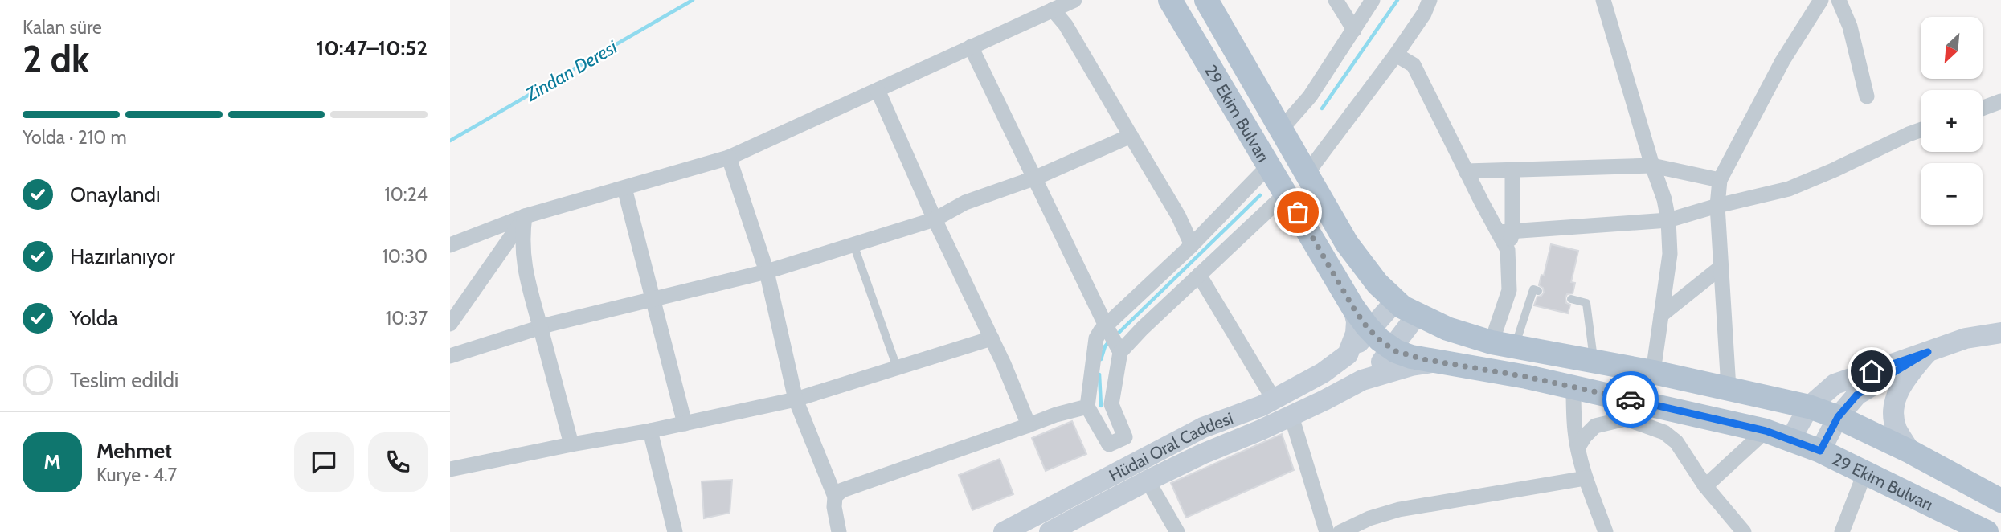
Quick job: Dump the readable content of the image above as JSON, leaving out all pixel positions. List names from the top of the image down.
{
  "streets": {
    "main road": ["29 Ekim Bulvarı"],
    "street": ["Hüdai Oral Caddesi"]
  },
  "crossings": [
    ["29 Ekim Bulvarı", "Hüdai Oral Caddesi"]
  ],
  "water": ["Zindan Deresi"],
  "north": "bottom left",
  "page": {
    "heading": ["2 dk", "Kalan süre", "10:47–10:52"],
    "panel": ["Mehmet", "Kurye · 4.7"],
    "map_buttons": ["+", "−"],
    "bar": "Yolda · 210 m",
    "list": [
      ["Onaylandı", "10:24"],
      ["Hazırlanıyor", "10:30"],
      ["Yolda", "10:37"],
      "Teslim edildi"
    ],
    "round": "M"
  }
}
